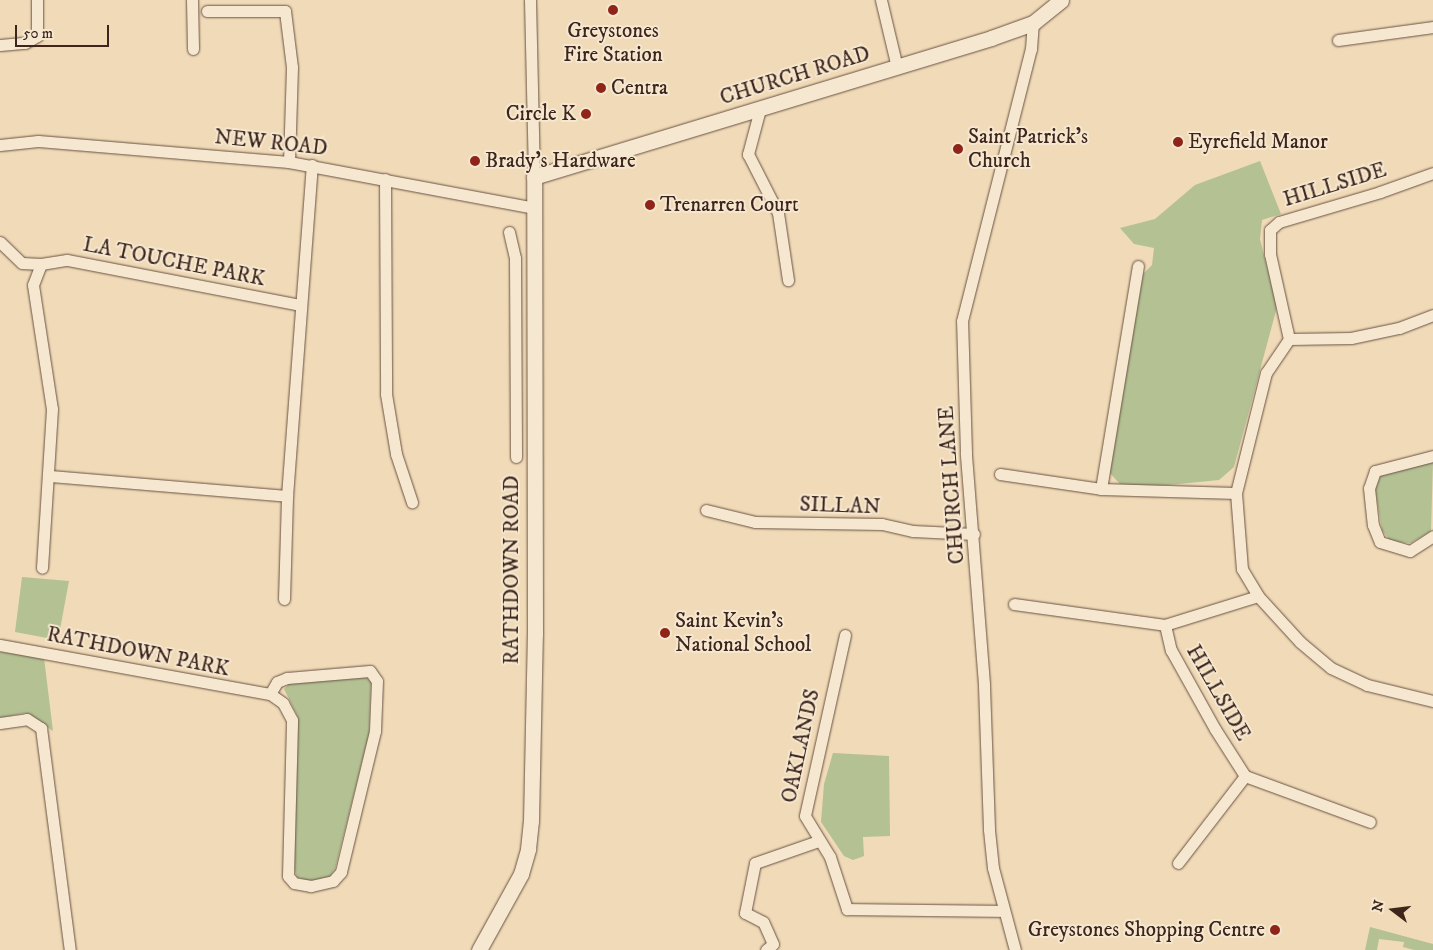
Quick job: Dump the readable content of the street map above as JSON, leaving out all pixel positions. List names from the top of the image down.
{
  "streets": {
    "main road": ["CHURCH ROAD", "RATHDOWN ROAD"],
    "street": [
      "NEW ROAD",
      "HILLSIDE",
      "LA TOUCHE PARK",
      "CHURCH LANE",
      "SILLAN",
      "RATHDOWN PARK",
      "OAKLANDS"
    ]
  },
  "crossings": [
    ["CHURCH ROAD", "CHURCH LANE"],
    ["CHURCH ROAD", "RATHDOWN ROAD"],
    ["NEW ROAD", "RATHDOWN ROAD"],
    ["CHURCH LANE", "SILLAN"],
    ["CHURCH LANE", "OAKLANDS"]
  ],
  "places": [
    "Greystones Fire Station",
    "Centra",
    "Circle K",
    "Eyrefield Manor",
    "Saint Patrick's Church",
    "Brady's Hardware",
    "Trenarren Court",
    "Saint Kevin's National School",
    "Greystones Shopping Centre"
  ],
  "scale_bar": "50 m",
  "north": "left"
}
